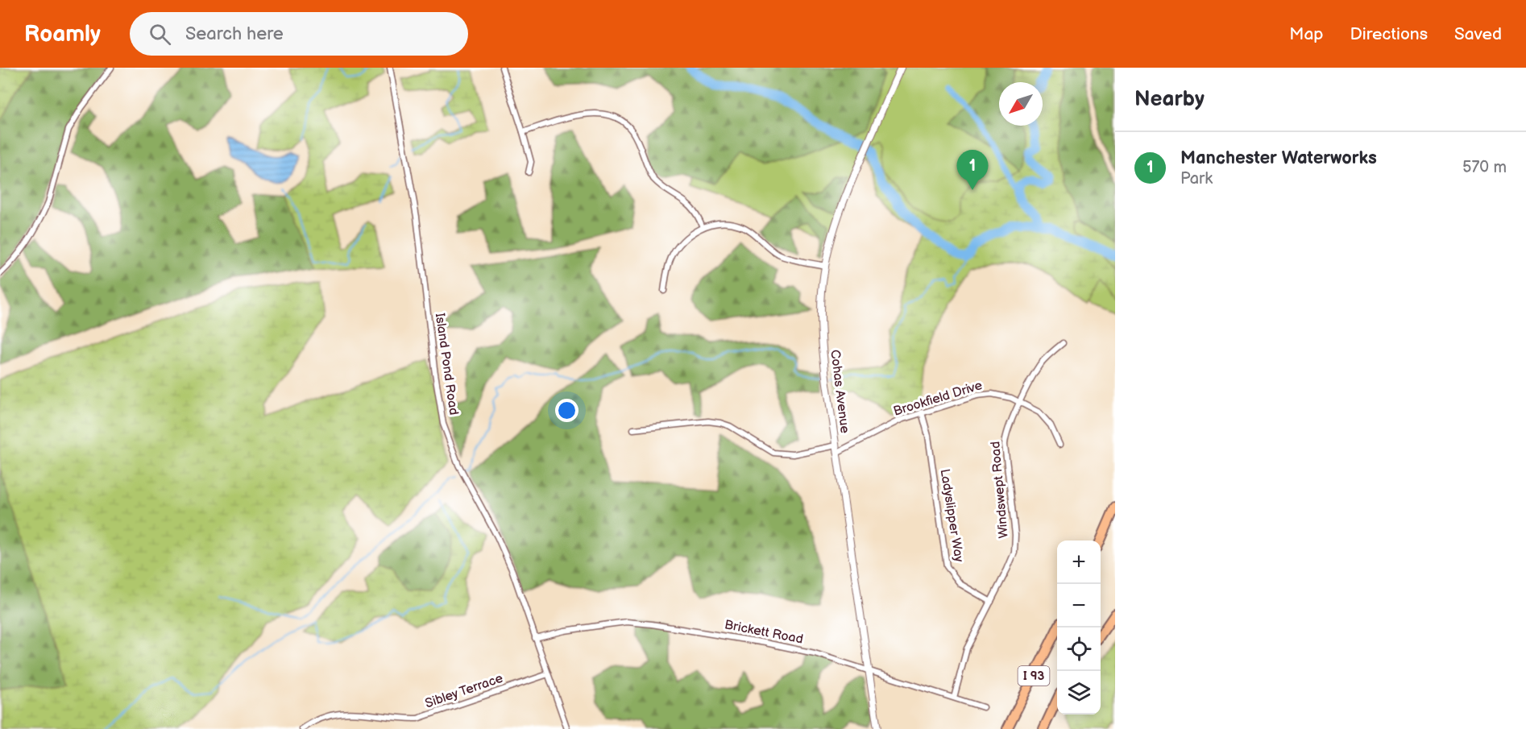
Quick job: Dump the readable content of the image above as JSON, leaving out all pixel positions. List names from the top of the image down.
{
  "streets": {
    "highway": ["I 93"],
    "street": [
      "Island Pond Road",
      "Cohas Avenue",
      "Brookfield Drive",
      "Windswept Road",
      "Ladyslipper Way",
      "Brickett Road",
      "Sibley Terrace"
    ]
  },
  "crossings": [
    ["Island Pond Road", "Brickett Road"],
    ["Island Pond Road", "Sibley Terrace"],
    ["Cohas Avenue", "Brookfield Drive"],
    ["Cohas Avenue", "Brickett Road"],
    ["Brookfield Drive", "Windswept Road"],
    ["Brookfield Drive", "Ladyslipper Way"],
    ["Windswept Road", "Ladyslipper Way"],
    ["Windswept Road", "Brickett Road"]
  ],
  "north": "bottom left",
  "page": {
    "header": "Roamly",
    "search": "Search here",
    "nav": ["Map", "Directions", "Saved"],
    "heading": "Nearby",
    "list": [
      {
        "mark": "1",
        "name": "Manchester Waterworks",
        "note": "Park",
        "value": "570 m"
      }
    ],
    "pins": "1",
    "map_buttons": ["+", "−"]
  }
}
